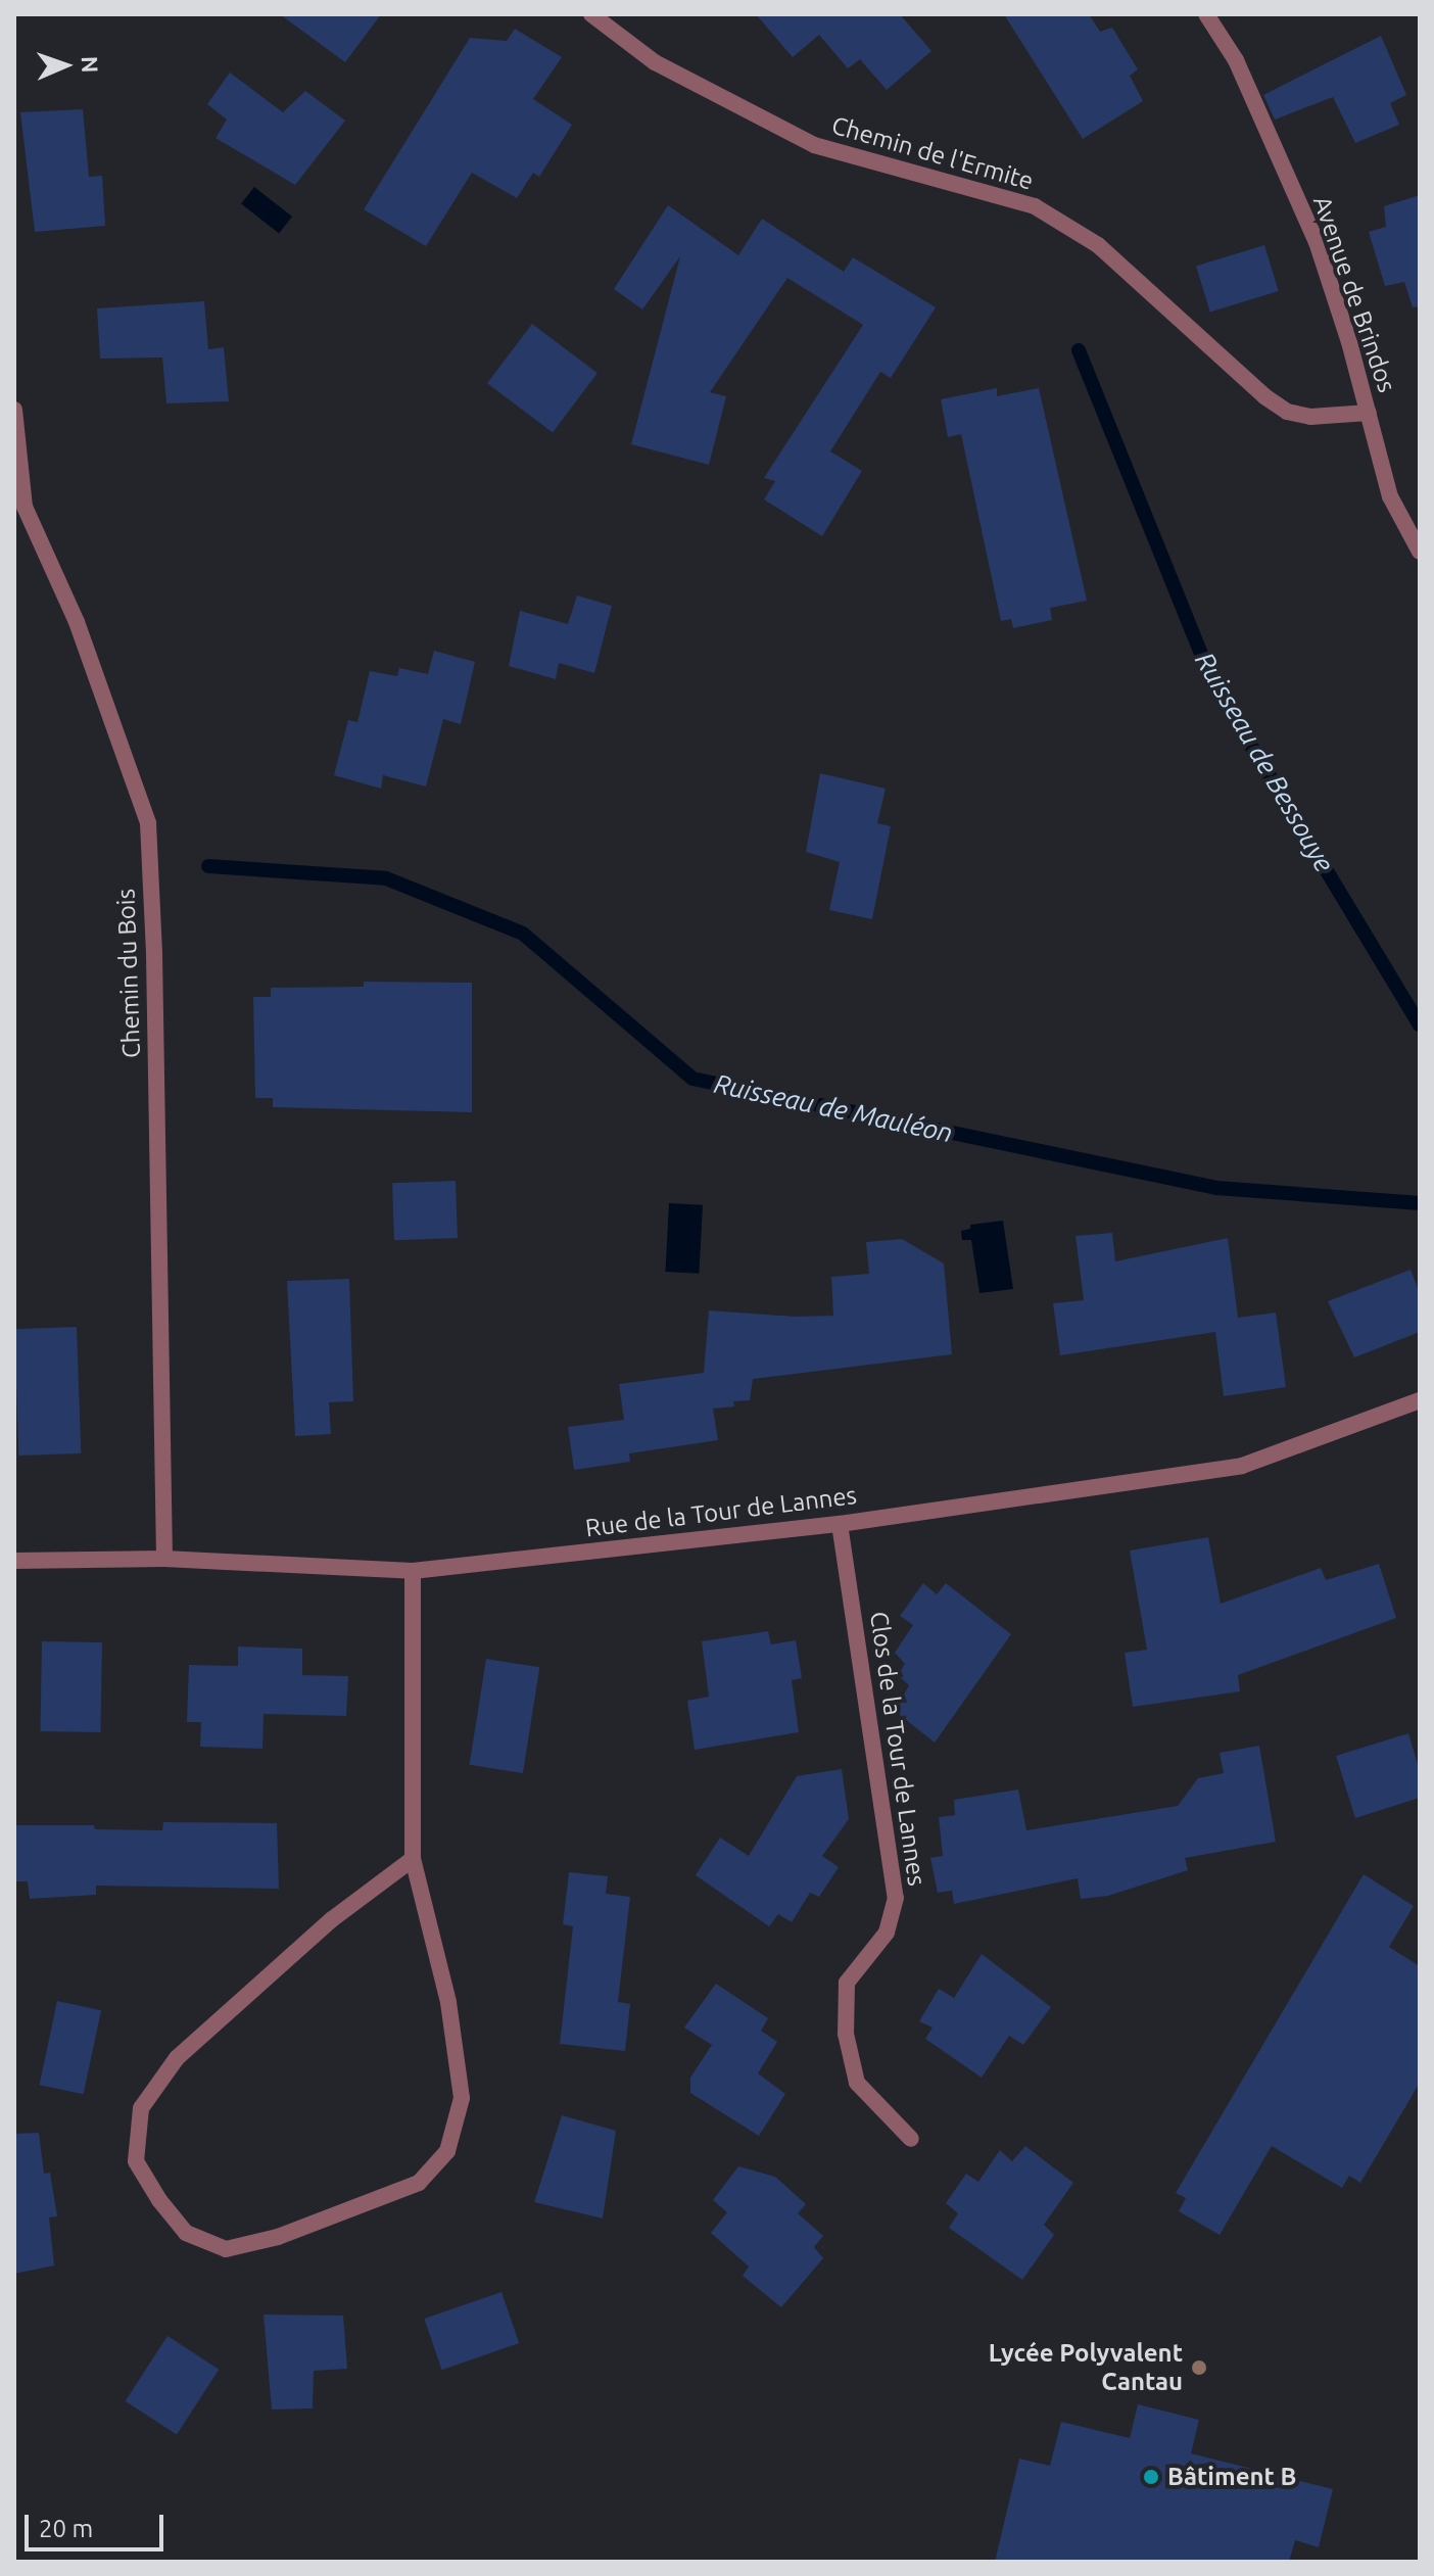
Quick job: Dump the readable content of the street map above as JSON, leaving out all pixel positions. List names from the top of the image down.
{
  "streets": {
    "street": [
      "Chemin de l'Ermite",
      "Avenue de Brindos",
      "Chemin du Bois",
      "Rue de la Tour de Lannes",
      "Clos de la Tour de Lannes"
    ]
  },
  "crossings": [
    ["Chemin de l'Ermite", "Avenue de Brindos"],
    ["Chemin du Bois", "Rue de la Tour de Lannes"],
    ["Rue de la Tour de Lannes", "Clos de la Tour de Lannes"]
  ],
  "water": ["Ruisseau de Bessouye", "Ruisseau de Mauléon"],
  "places": ["Lycée Polyvalent Cantau", "Bâtiment B"],
  "scale_bar": "20 m",
  "north": "right"
}
